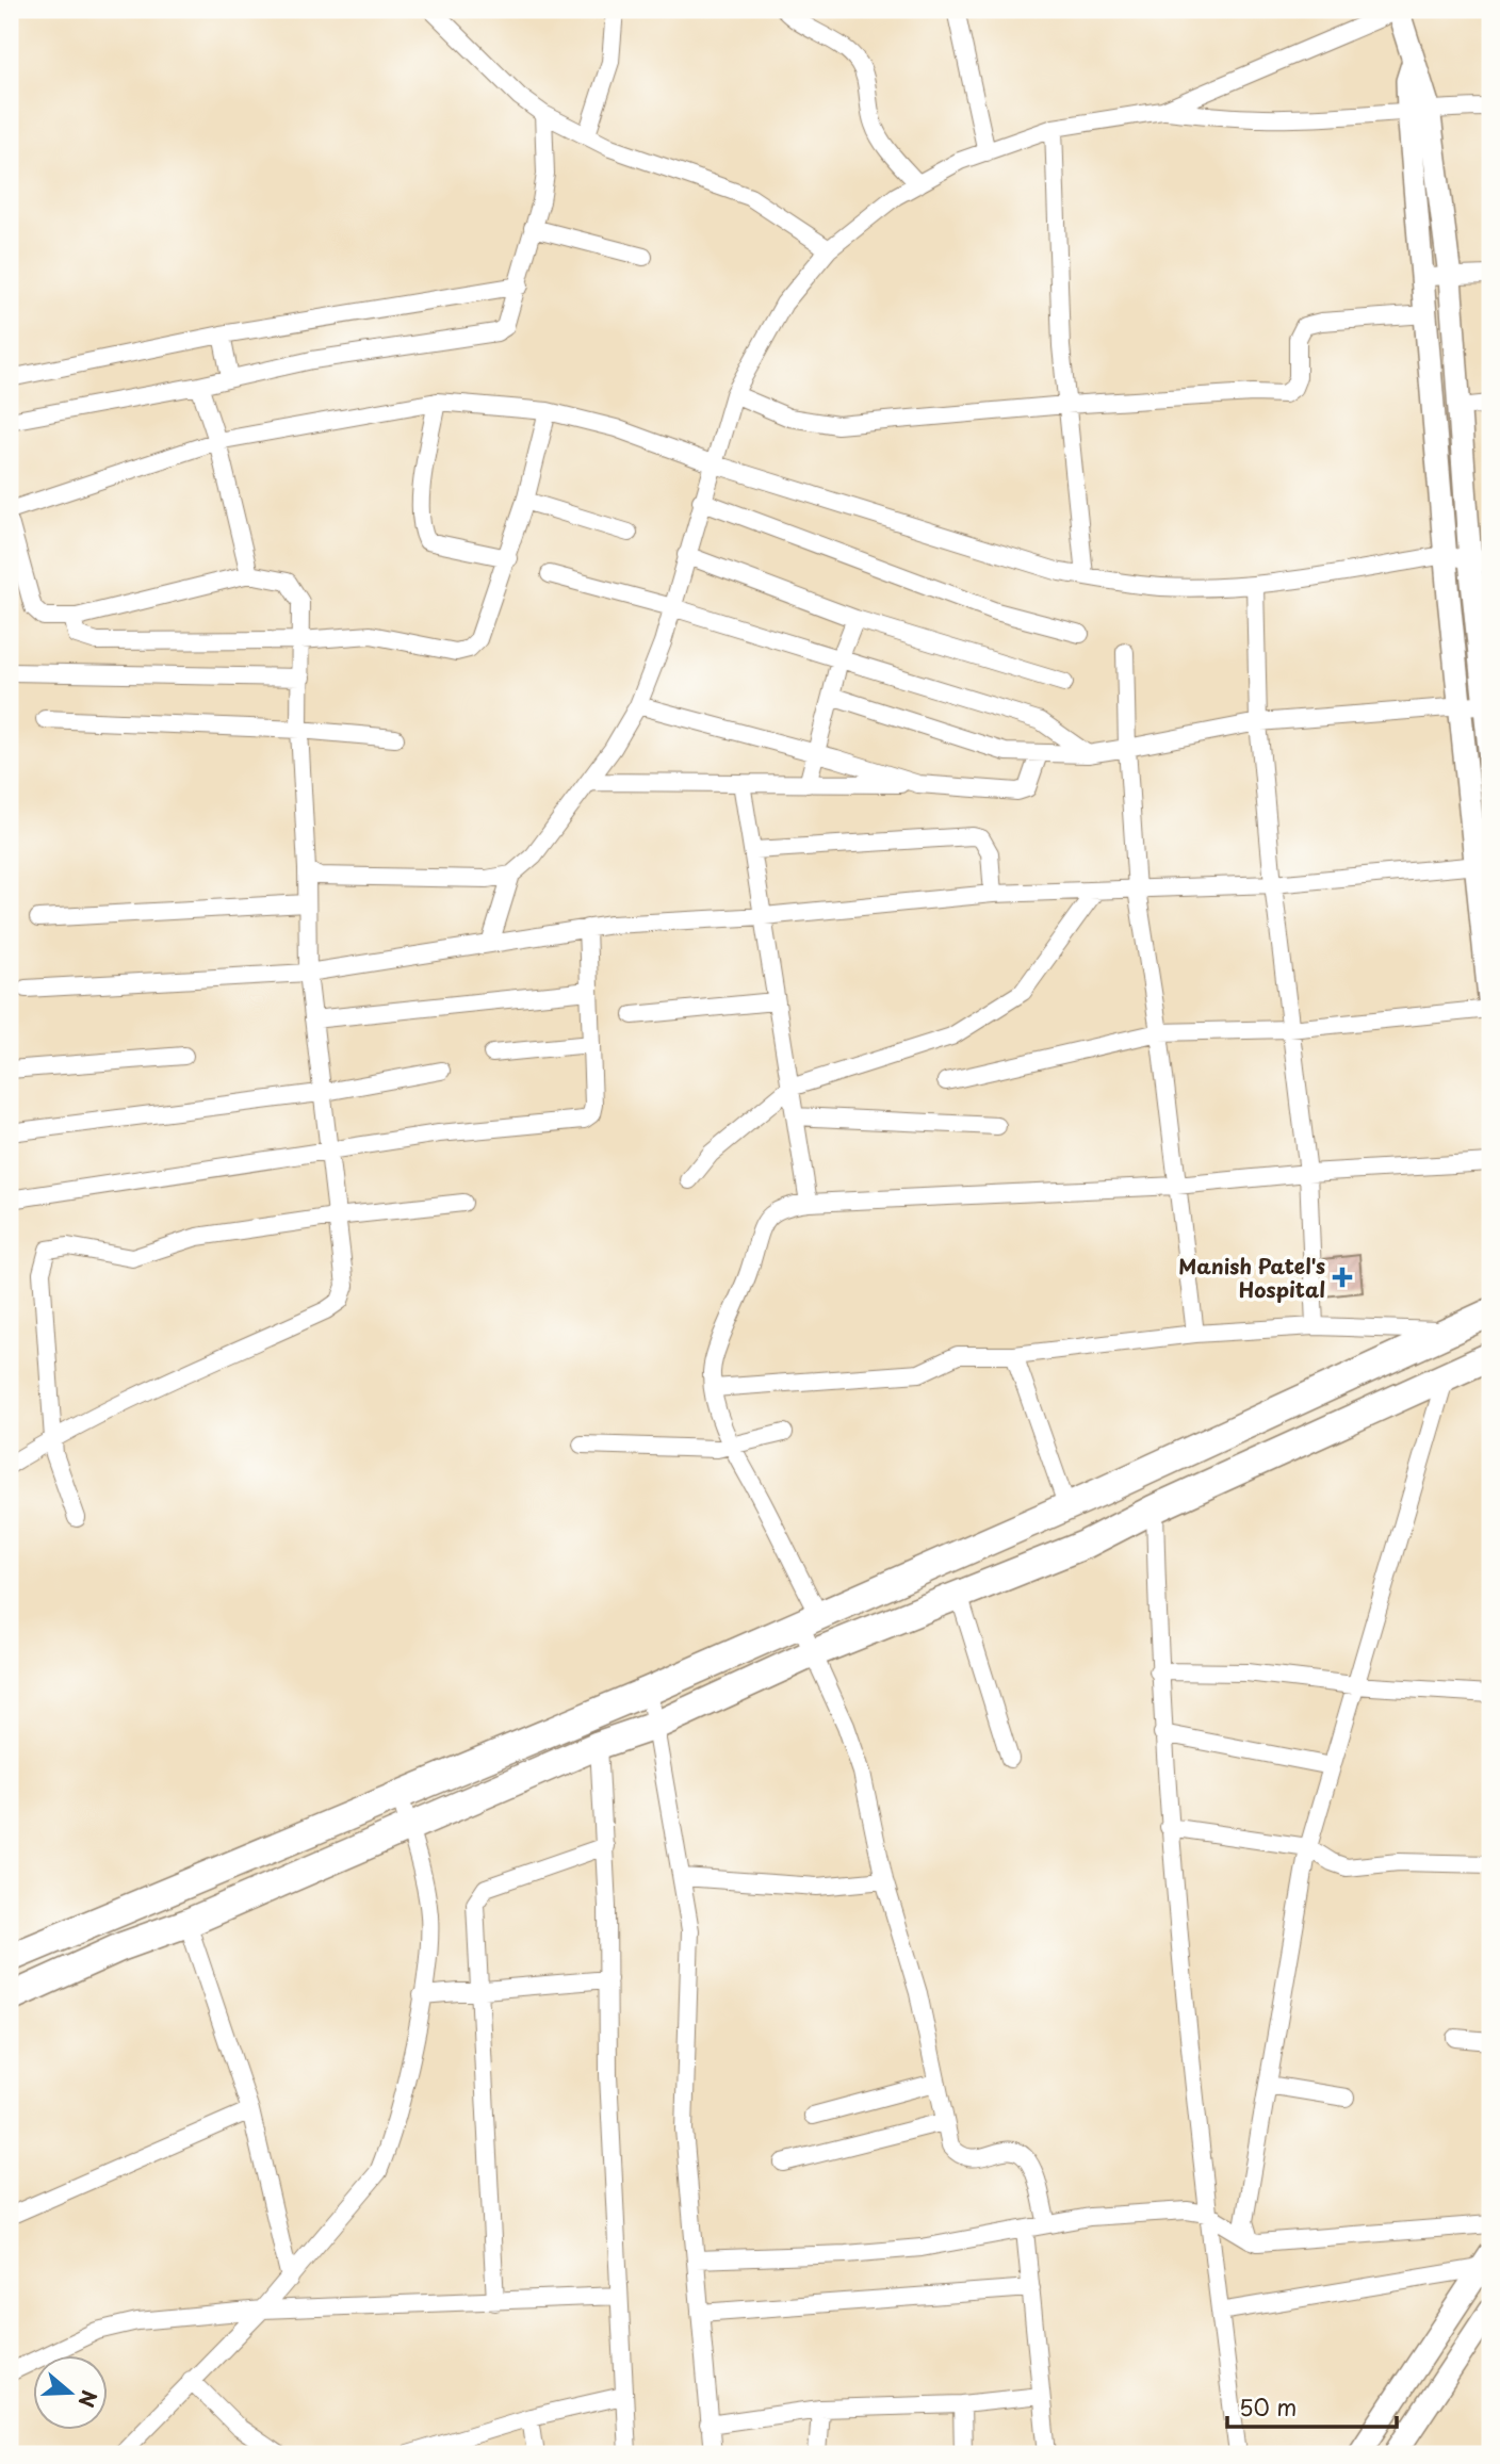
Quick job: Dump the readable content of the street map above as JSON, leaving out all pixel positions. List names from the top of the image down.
{
  "places": {
    "health": ["Manish Patel's Hospital"]
  },
  "scale_bar": "50 m",
  "north": "right"
}
